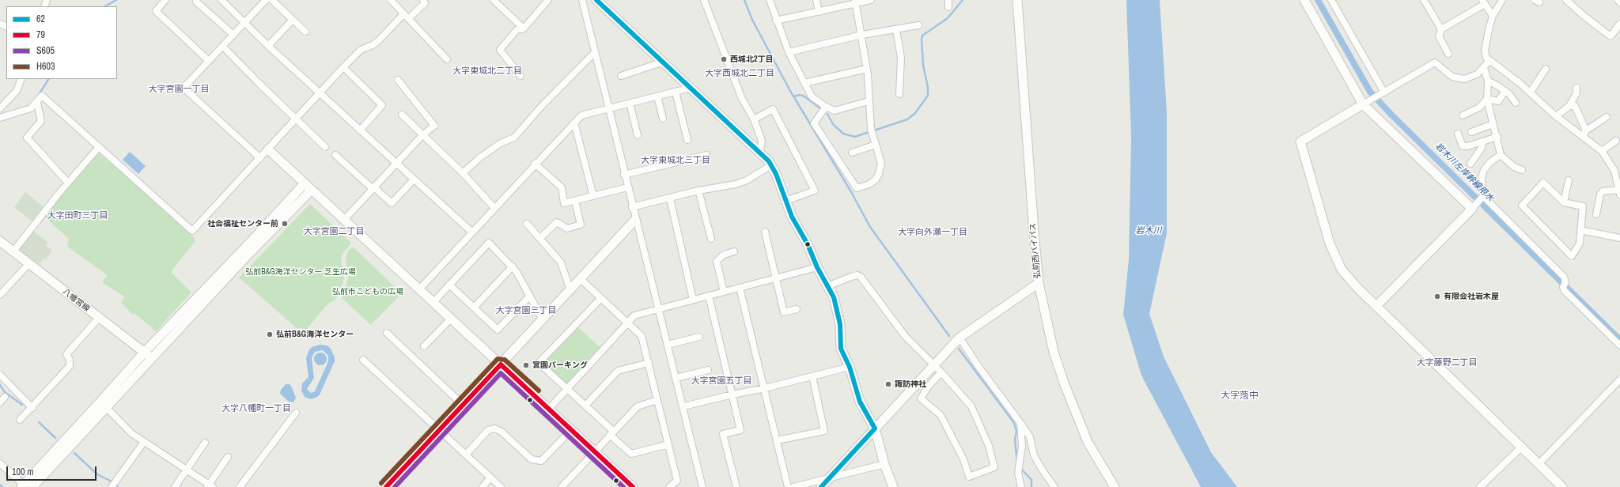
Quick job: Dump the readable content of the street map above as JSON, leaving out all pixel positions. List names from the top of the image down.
{
  "streets": {
    "street": ["弘前西バイパス", "八幡宮線"]
  },
  "districts": [
    "大字東城北二丁目",
    "大字西城北二丁目",
    "大字宮園一丁目",
    "大字東城北三丁目",
    "大字田町三丁目",
    "大字宮園二丁目",
    "大字向外瀬一丁目",
    "大字宮園三丁目",
    "大字藤野二丁目",
    "大字宮園五丁目",
    "大字萢中",
    "大字八幡町一丁目"
  ],
  "water": ["岩木川左岸幹線用水", "岩木川"],
  "parks": ["弘前B&G海洋センター 芝生広場", "弘前市こどもの広場"],
  "places": [
    "西城北2丁目",
    "社会福祉センター前",
    "有限会社岩木屋",
    "弘前B&G海洋センター",
    "宮園パーキング",
    "諏訪神社"
  ],
  "lines": [
    "transit line 62",
    "transit line H603",
    "transit line 79",
    "transit line S605"
  ],
  "legend": [
    "62",
    "79",
    "S605",
    "H603"
  ],
  "scale_bar": "100 m"
}
